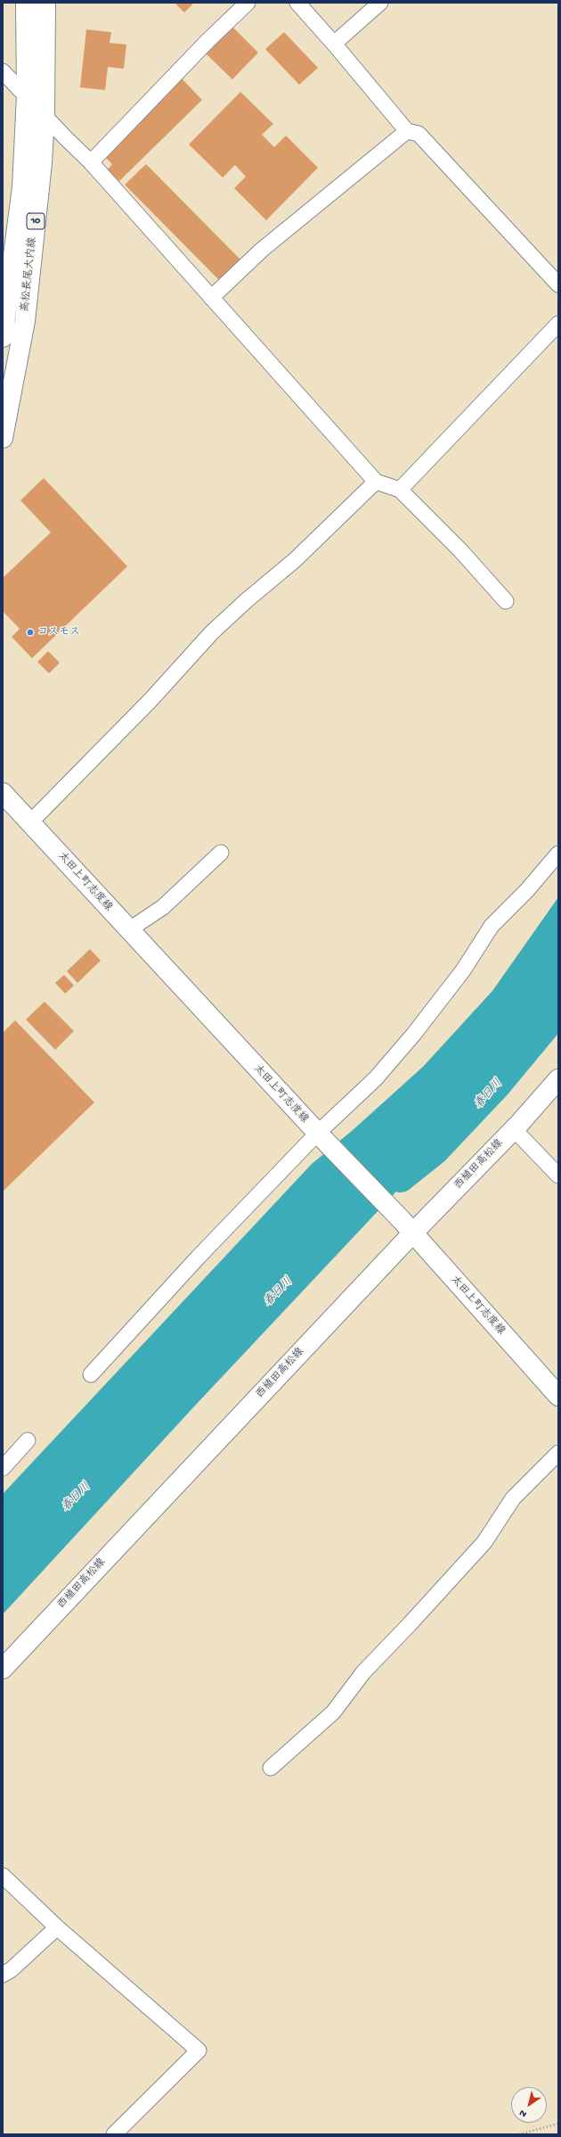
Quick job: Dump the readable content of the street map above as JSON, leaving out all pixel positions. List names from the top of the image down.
{
  "streets": {
    "main road": [
      "10",
      "高松長尾大内線",
      "太田上町志度線",
      "西植田高松線"
    ]
  },
  "crossings": [
    ["太田上町志度線", "西植田高松線"]
  ],
  "water": ["春日川"],
  "places": ["コスモス"],
  "north": "bottom left"
}
